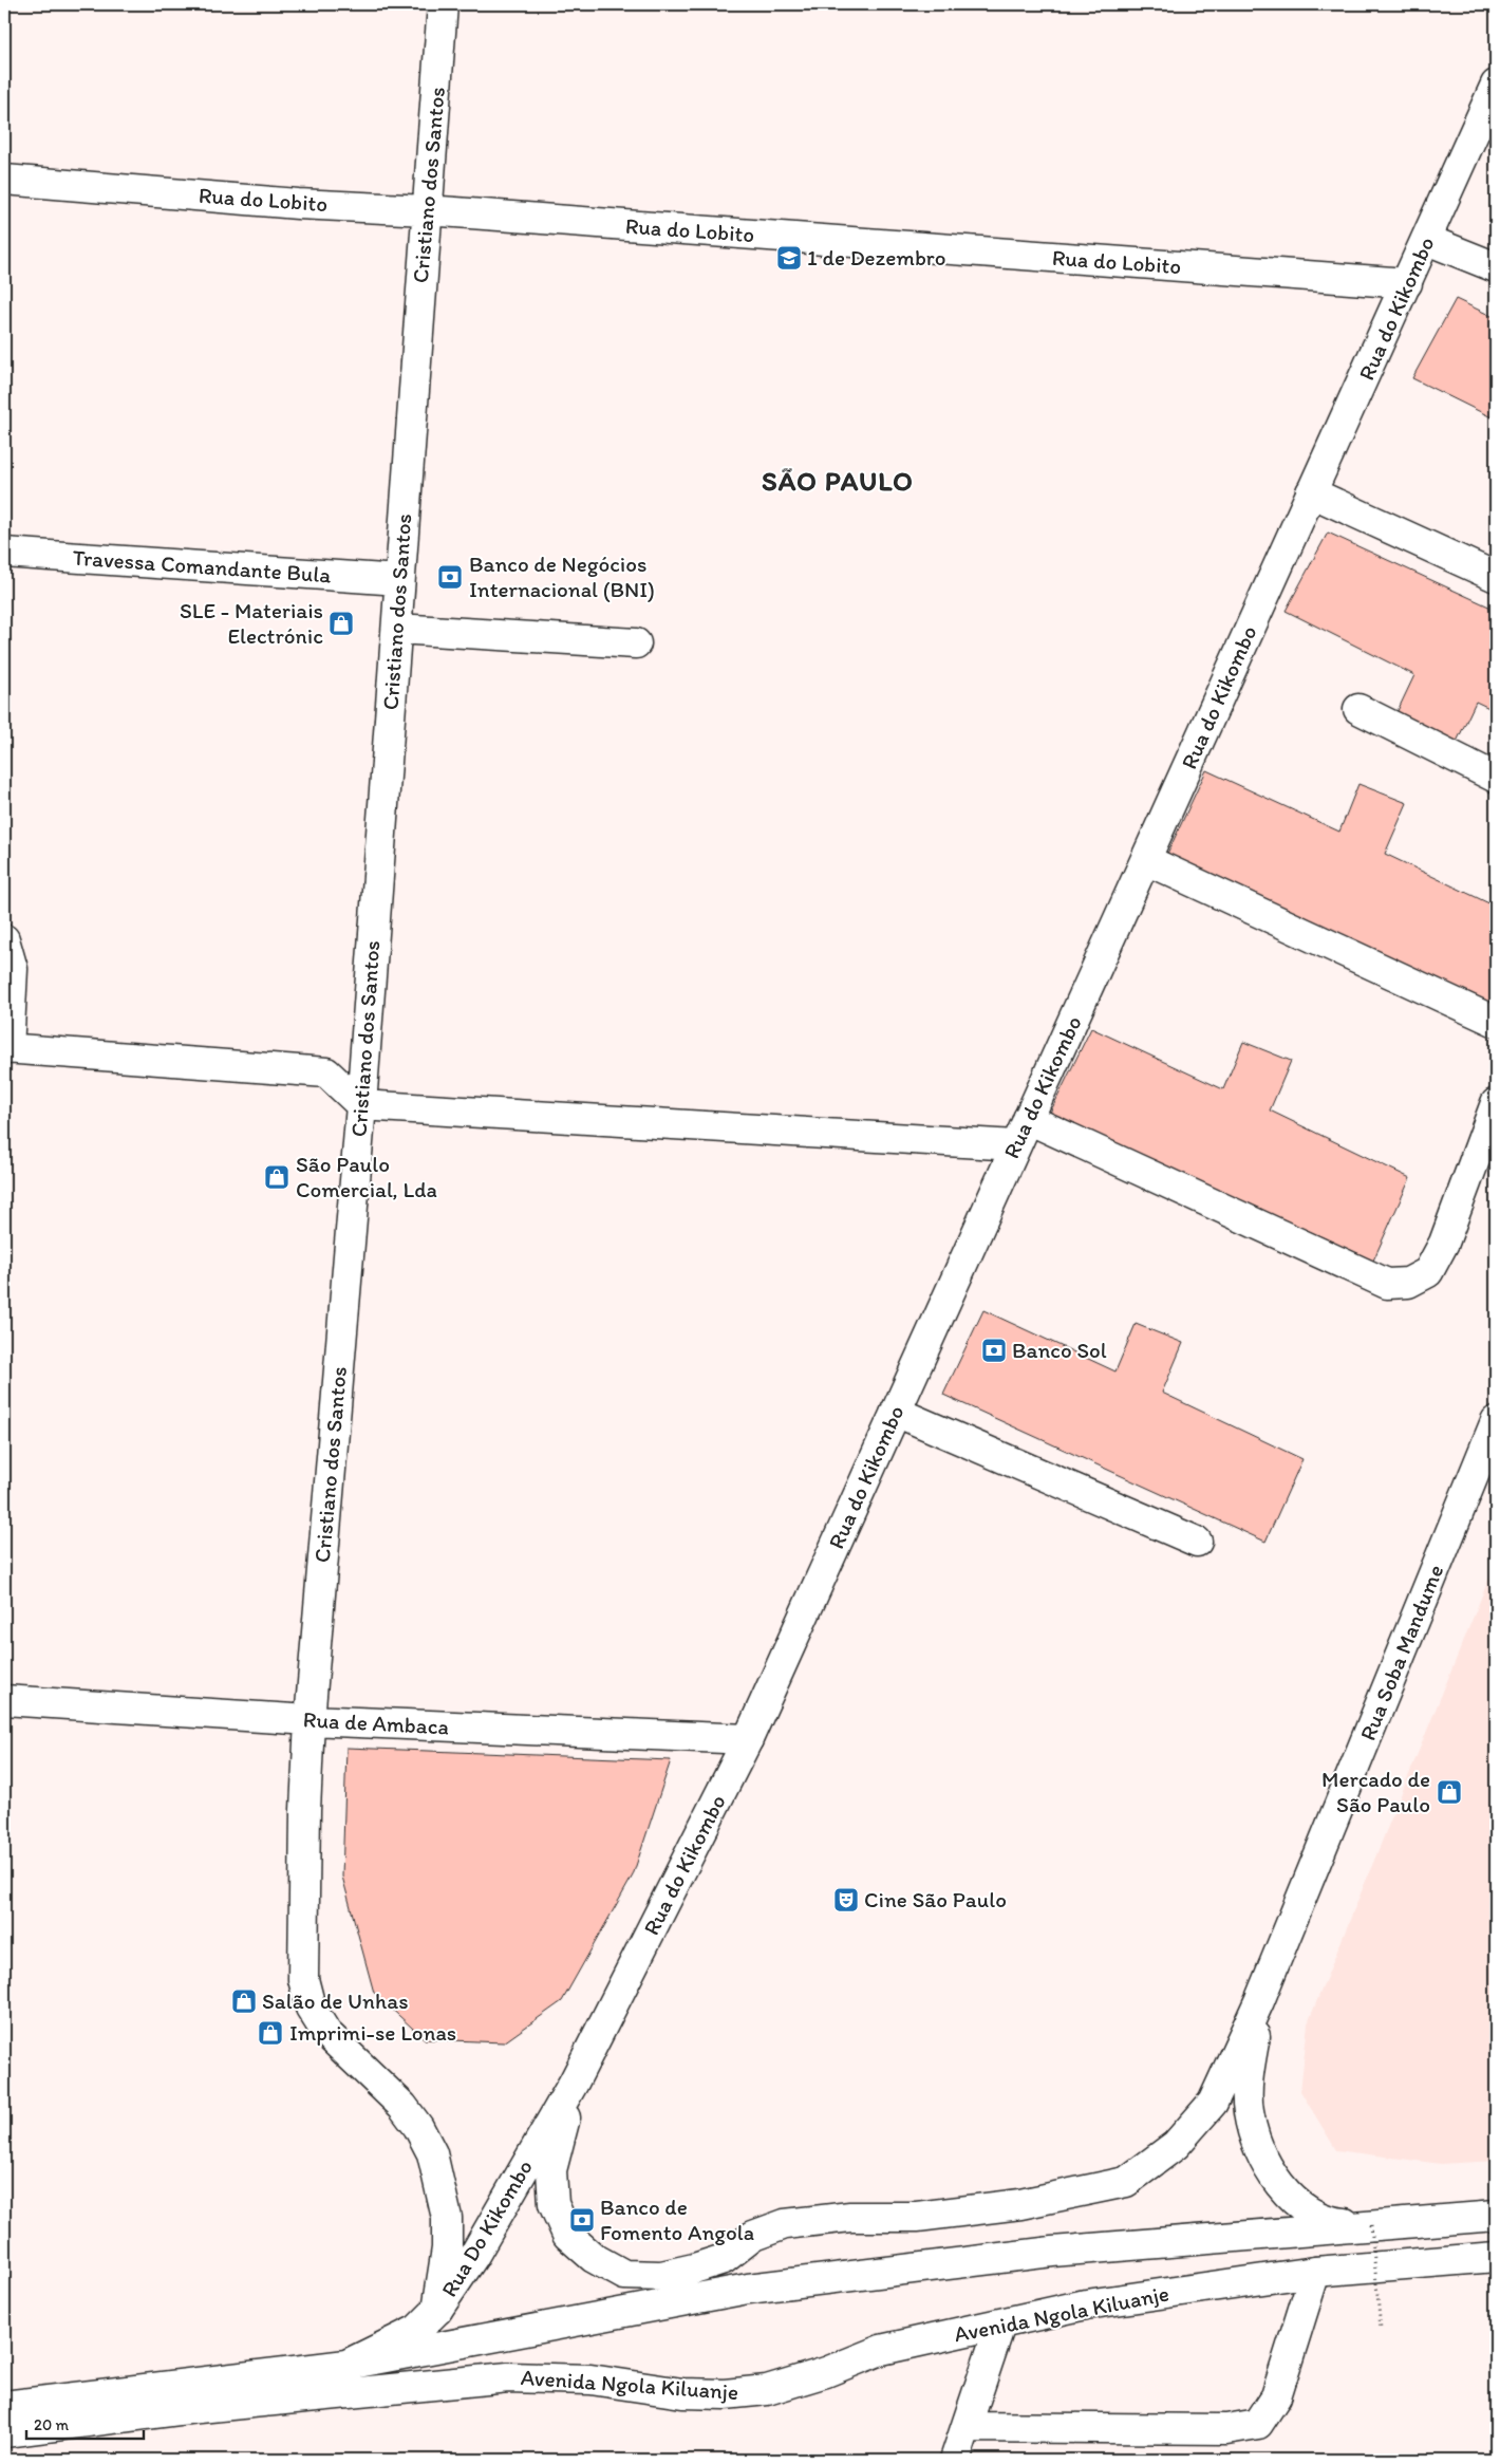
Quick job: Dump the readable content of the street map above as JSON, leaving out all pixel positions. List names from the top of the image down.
{
  "streets": {
    "main road": [
      "Cristiano dos Santos",
      "Rua do Lobito",
      "Rua do Kikombo",
      "Travessa Comandante Bula",
      "Rua Soba Mandume",
      "Rua de Ambaca",
      "Rua Do Kikombo",
      "Avenida Ngola Kiluanje"
    ]
  },
  "crossings": [
    ["Cristiano dos Santos", "Rua do Lobito"],
    ["Cristiano dos Santos", "Travessa Comandante Bula"],
    ["Cristiano dos Santos", "Rua de Ambaca"],
    ["Cristiano dos Santos", "Rua Do Kikombo"],
    ["Rua do Lobito", "Rua do Kikombo"],
    ["Rua do Kikombo", "Rua de Ambaca"],
    ["Rua do Kikombo", "Rua Do Kikombo"],
    ["Rua Do Kikombo", "Avenida Ngola Kiluanje"]
  ],
  "districts": ["SÃO PAULO"],
  "places": {
    "school or university": ["1 de Dezembro"],
    "bank": ["Banco de Negócios Internacional (BNI)", "Banco Sol", "Banco de Fomento Angola"],
    "shop": [
      "SLE - Materiais Electrónic",
      "São Paulo Comercial, Lda",
      "Mercado de São Paulo",
      "Salão de Unhas",
      "Imprimi-se Lonas"
    ],
    "theatre": ["Cine São Paulo"]
  },
  "scale_bar": "20 m"
}
